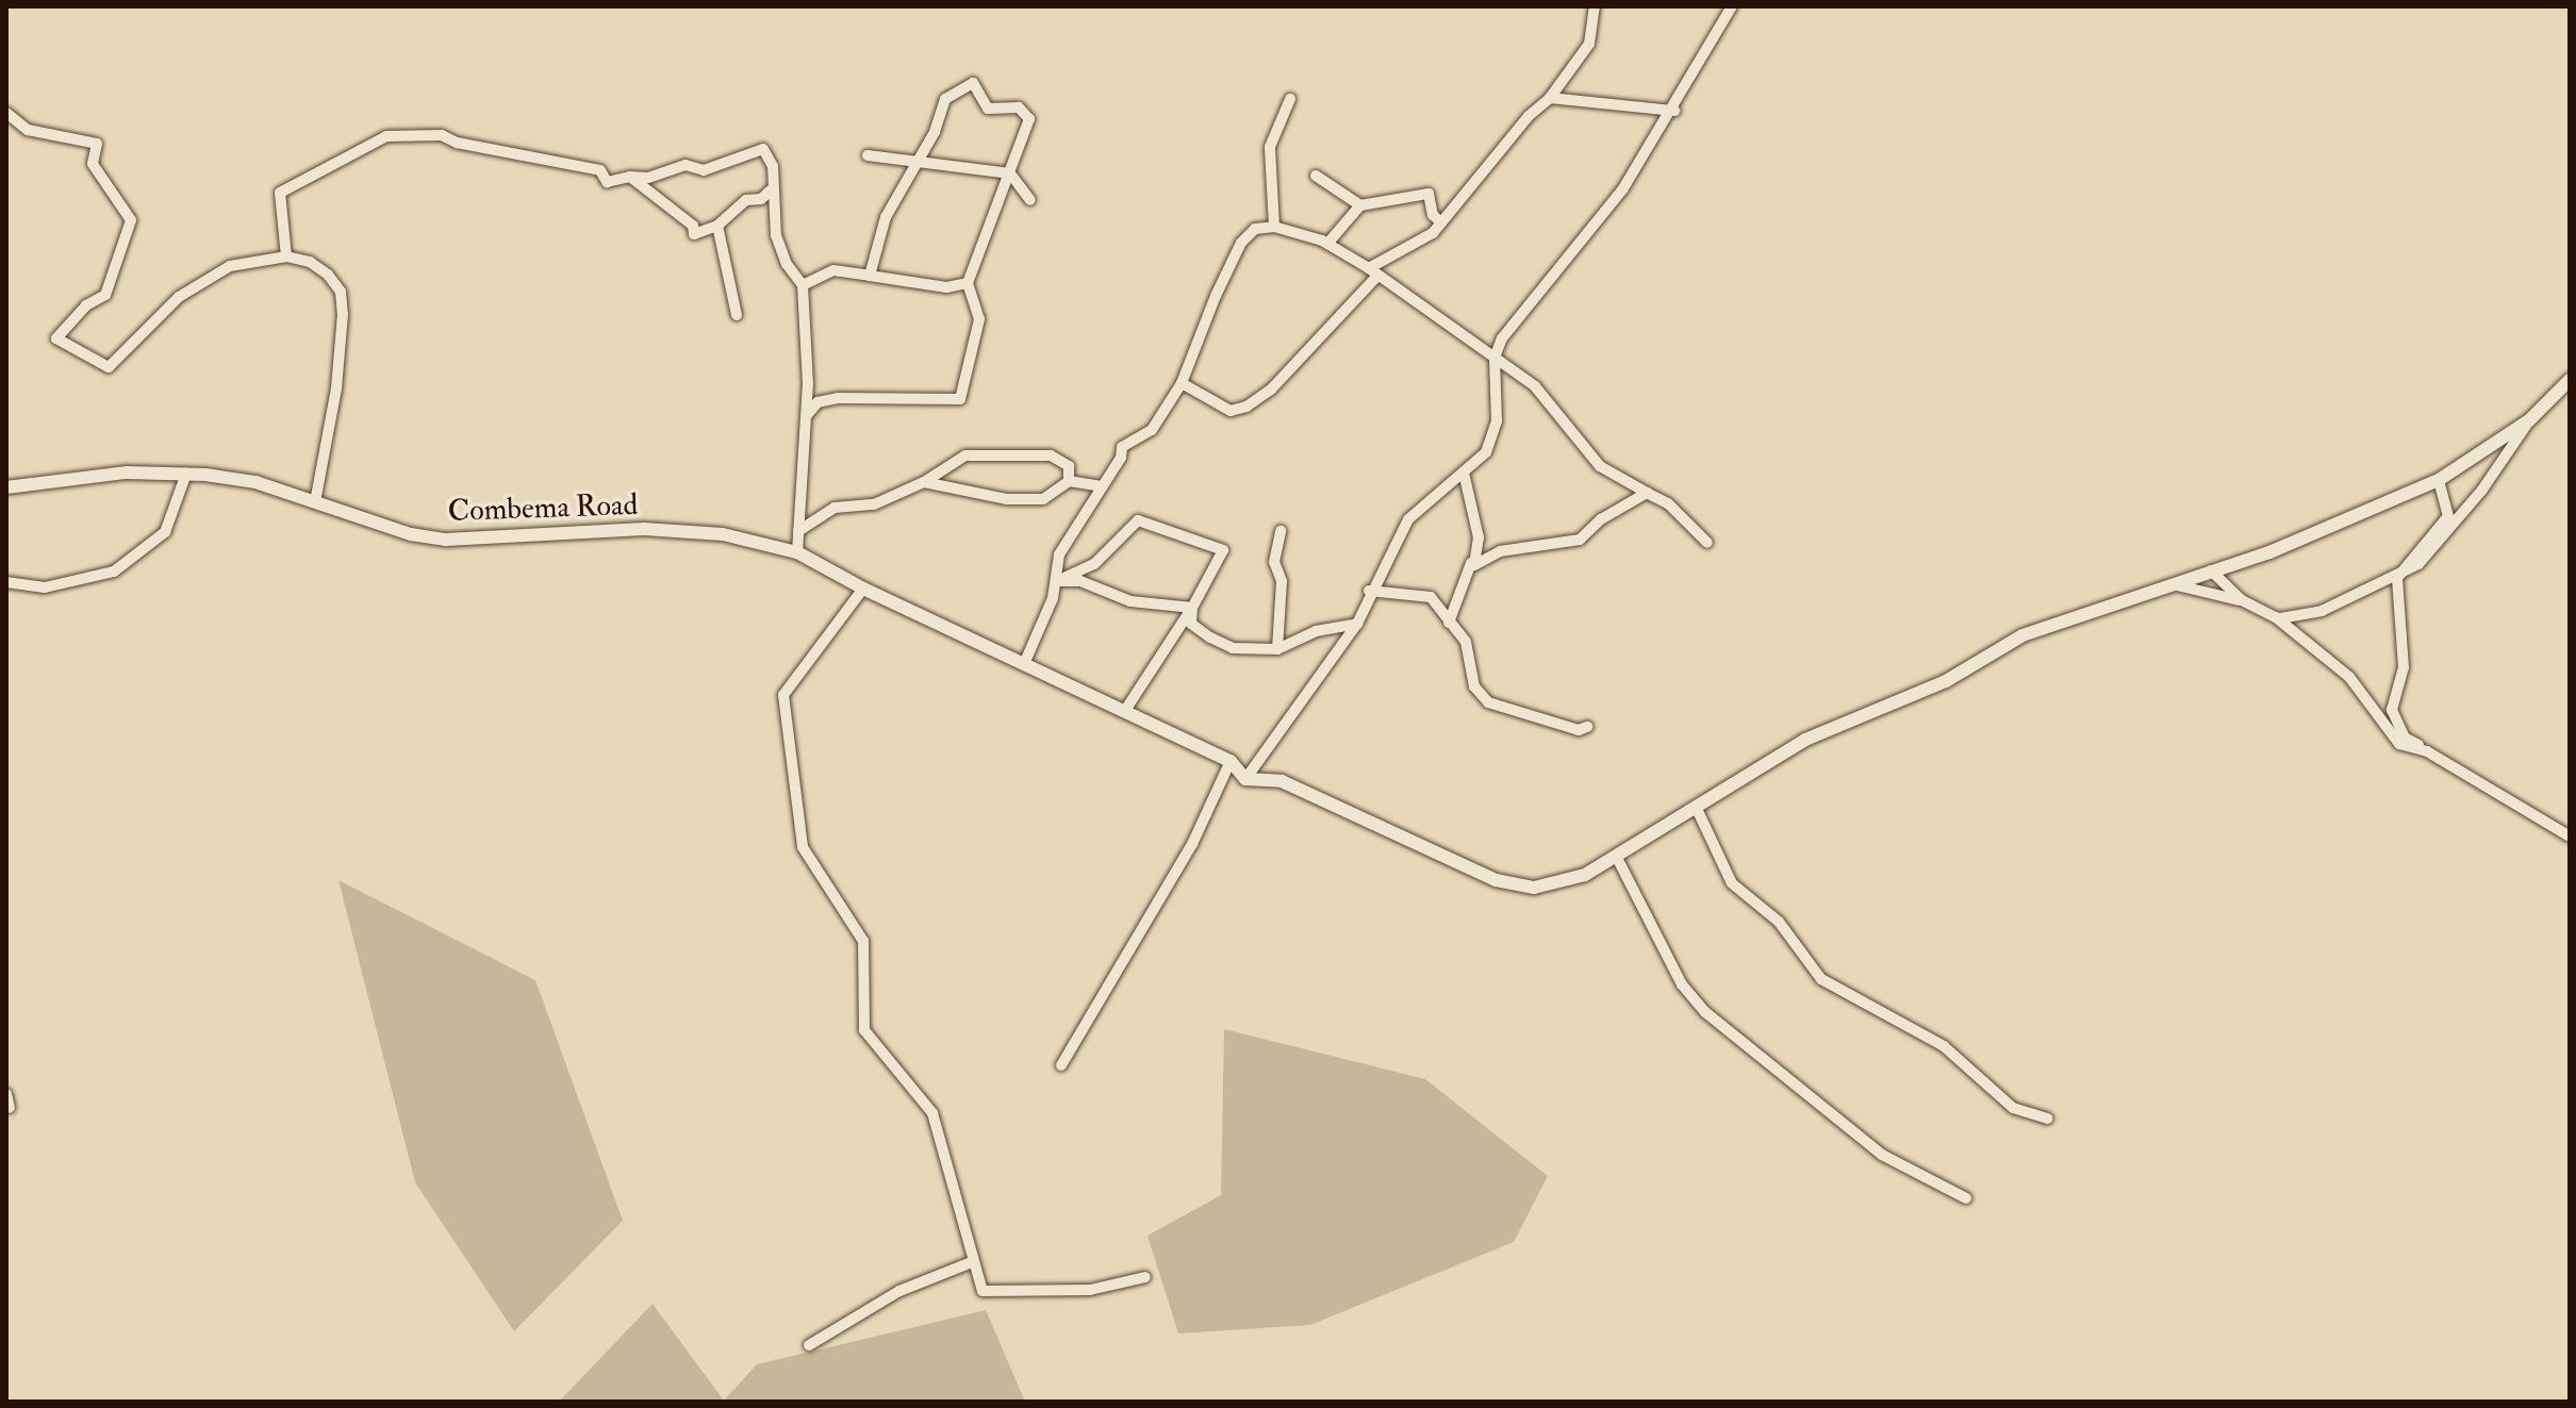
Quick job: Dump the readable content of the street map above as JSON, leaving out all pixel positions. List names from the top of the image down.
{
  "streets": {
    "street": ["Combema Road"]
  }
}
